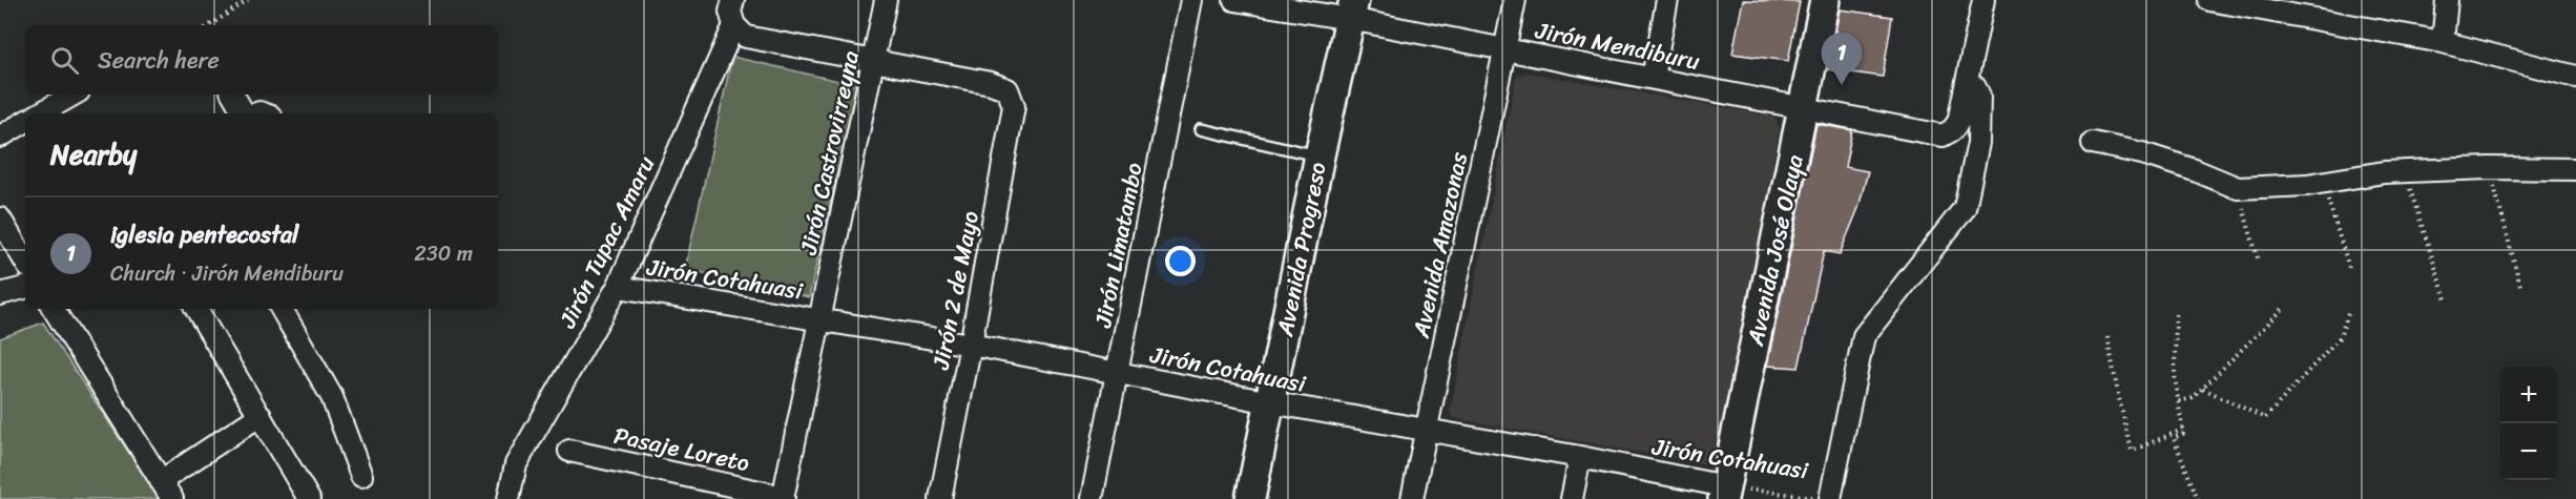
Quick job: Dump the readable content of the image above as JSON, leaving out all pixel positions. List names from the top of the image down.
{
  "streets": {
    "street": [
      "Jirón Mendiburu",
      "Jirón Castrovirreyna",
      "Jirón Tupac Amaru",
      "Jirón Limatambo",
      "Avenida Amazonas",
      "Avenida Progreso",
      "Avenida José Olaya",
      "Jirón Cotahuasi",
      "Jirón 2 de Mayo",
      "Pasaje Loreto"
    ]
  },
  "crossings": [
    ["Jirón Mendiburu", "Avenida Amazonas"],
    ["Jirón Mendiburu", "Avenida Progreso"],
    ["Jirón Mendiburu", "Avenida José Olaya"],
    ["Jirón Castrovirreyna", "Jirón Cotahuasi"],
    ["Jirón Castrovirreyna", "Jirón 2 de Mayo"],
    ["Jirón Castrovirreyna", "Pasaje Loreto"],
    ["Jirón Tupac Amaru", "Jirón Cotahuasi"],
    ["Jirón Limatambo", "Jirón Cotahuasi"],
    ["Avenida Amazonas", "Jirón Cotahuasi"],
    ["Avenida Progreso", "Jirón Cotahuasi"],
    ["Avenida José Olaya", "Jirón Cotahuasi"],
    ["Jirón Cotahuasi", "Jirón 2 de Mayo"]
  ],
  "page": {
    "search": "Search here",
    "pins": "1",
    "heading": "Nearby",
    "list": [
      {
        "mark": "1",
        "name": "iglesia pentecostal",
        "note": "Church · Jirón Mendiburu",
        "value": "230 m"
      }
    ],
    "map_buttons": ["+", "−"]
  }
}
